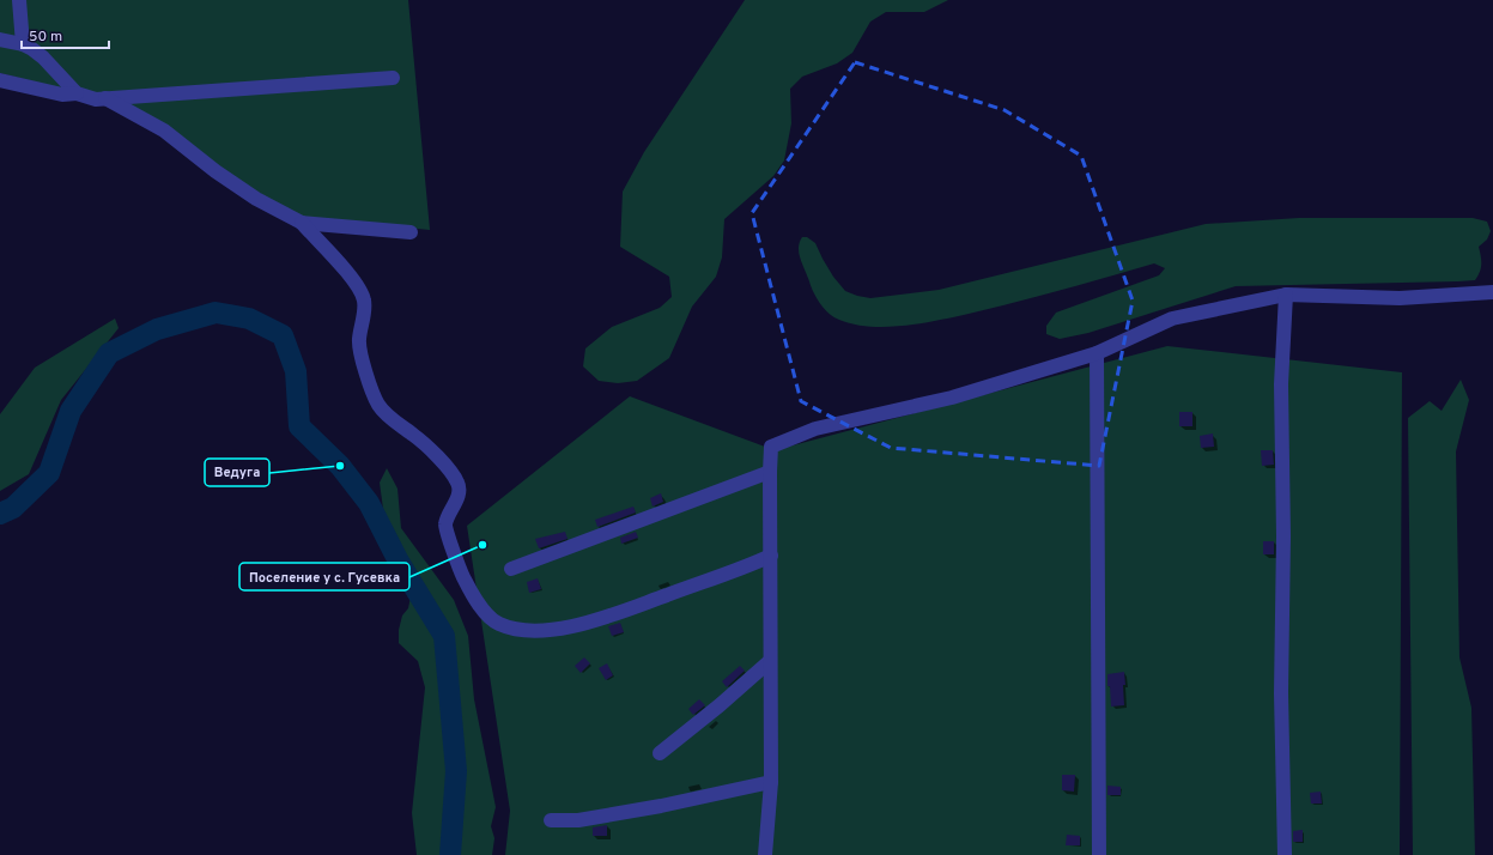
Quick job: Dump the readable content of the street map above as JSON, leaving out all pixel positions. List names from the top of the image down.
{
  "places": ["Ведуга", "Поселение у с. Гусевка"],
  "scale_bar": "50 m"
}
